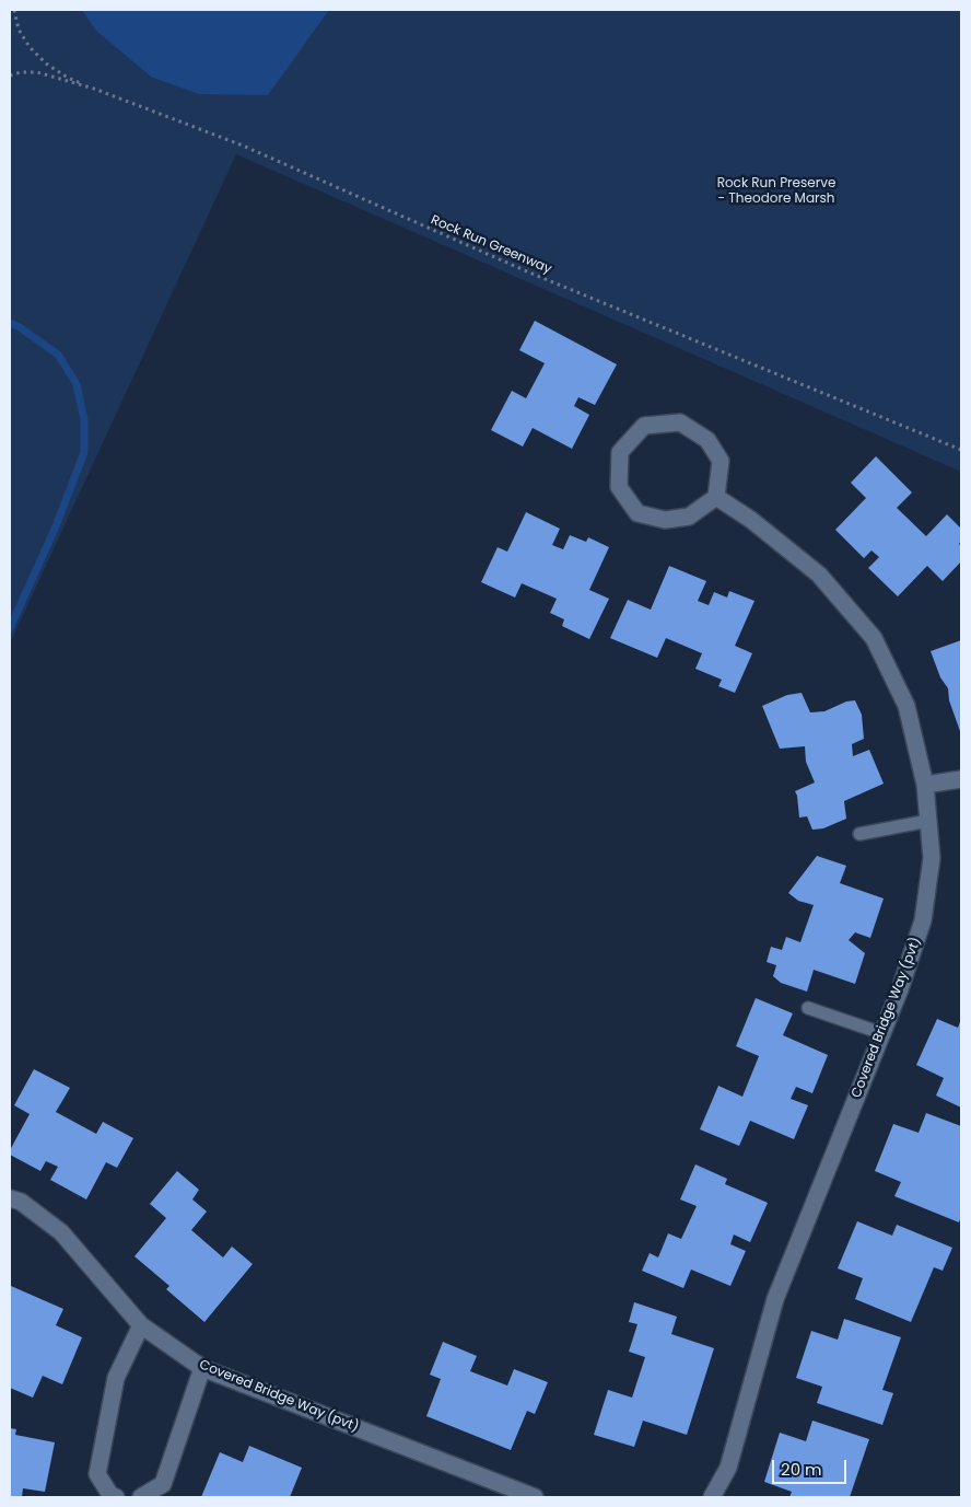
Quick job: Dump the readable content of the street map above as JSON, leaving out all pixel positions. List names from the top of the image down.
{
  "streets": {
    "street": ["Covered Bridge Way (pvt)"],
    "path": ["Rock Run Greenway"]
  },
  "parks": ["Rock Run Preserve - Theodore Marsh"],
  "scale_bar": "20 m"
}
